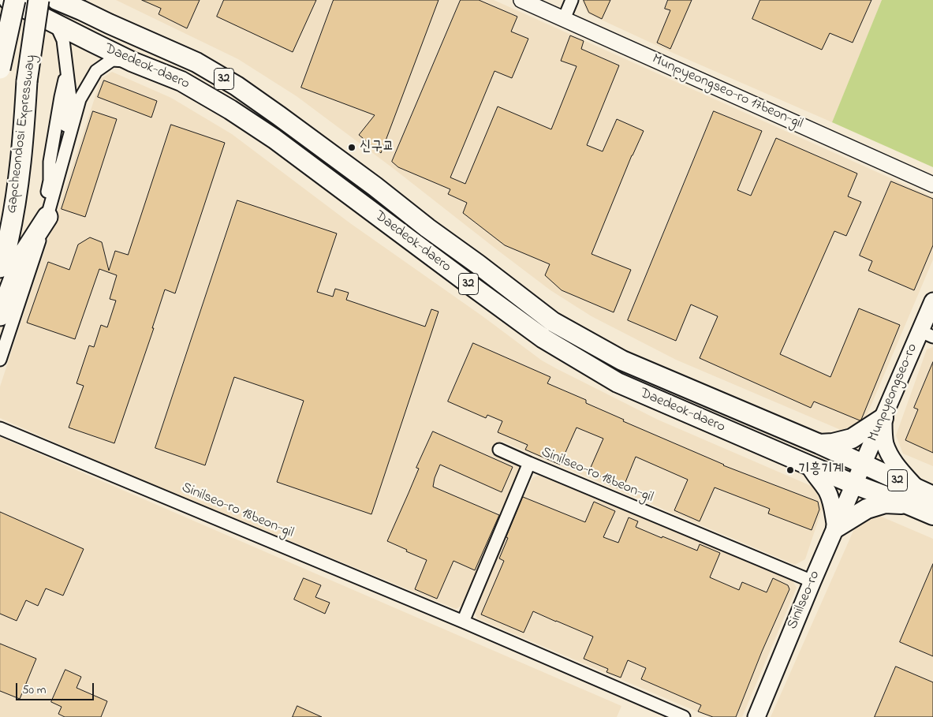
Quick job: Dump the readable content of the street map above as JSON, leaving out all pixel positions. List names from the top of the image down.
{
  "streets": {
    "highway": ["Gapcheondosi Expressway"],
    "main road": [
      "Daedeok-daero",
      "32",
      "Munpyeongseo-ro",
      "Sinilseo-ro"
    ],
    "street": ["Munpyeongseo-ro 17beon-gil", "Sinilseo-ro 18beon-gil"]
  },
  "crossings": [
    ["Daedeok-daero", "Gapcheondosi Expressway"],
    ["Daedeok-daero", "Munpyeongseo-ro"],
    ["Daedeok-daero", "Sinilseo-ro"],
    ["Munpyeongseo-ro", "Sinilseo-ro"],
    ["Sinilseo-ro 18beon-gil", "Sinilseo-ro"]
  ],
  "places": ["신구교", "기흥기계"],
  "scale_bar": "50 m"
}
